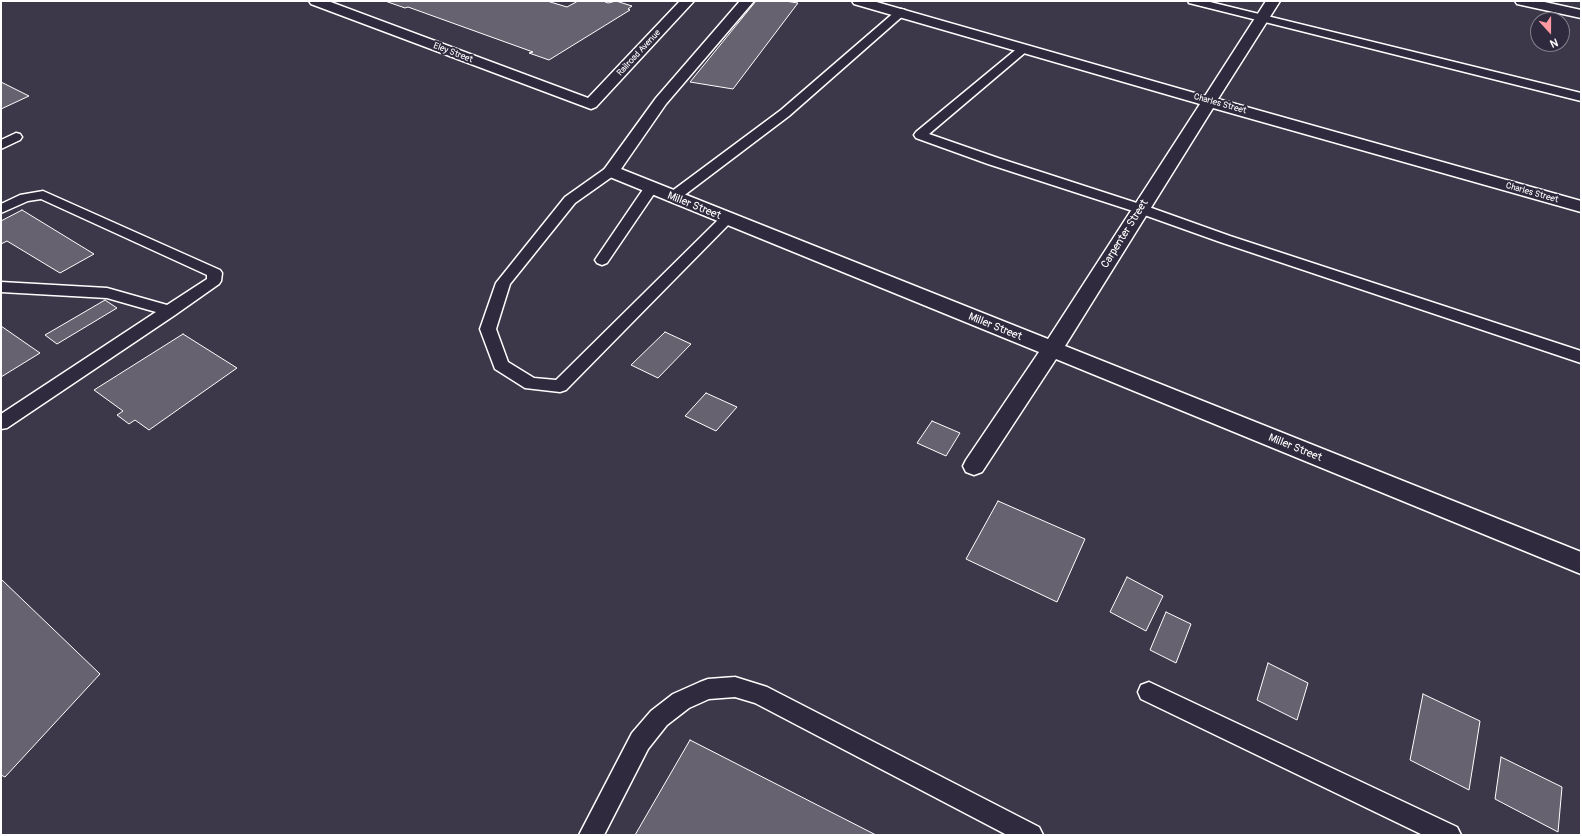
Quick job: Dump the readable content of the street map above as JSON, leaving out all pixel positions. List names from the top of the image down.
{
  "streets": {
    "street": [
      "Eley Street",
      "Railroad Avenue",
      "Charles Street",
      "Miller Street",
      "Carpenter Street"
    ]
  },
  "crossings": [
    ["Eley Street", "Railroad Avenue"],
    ["Charles Street", "Carpenter Street"],
    ["Miller Street", "Carpenter Street"]
  ],
  "north": "bottom"
}
